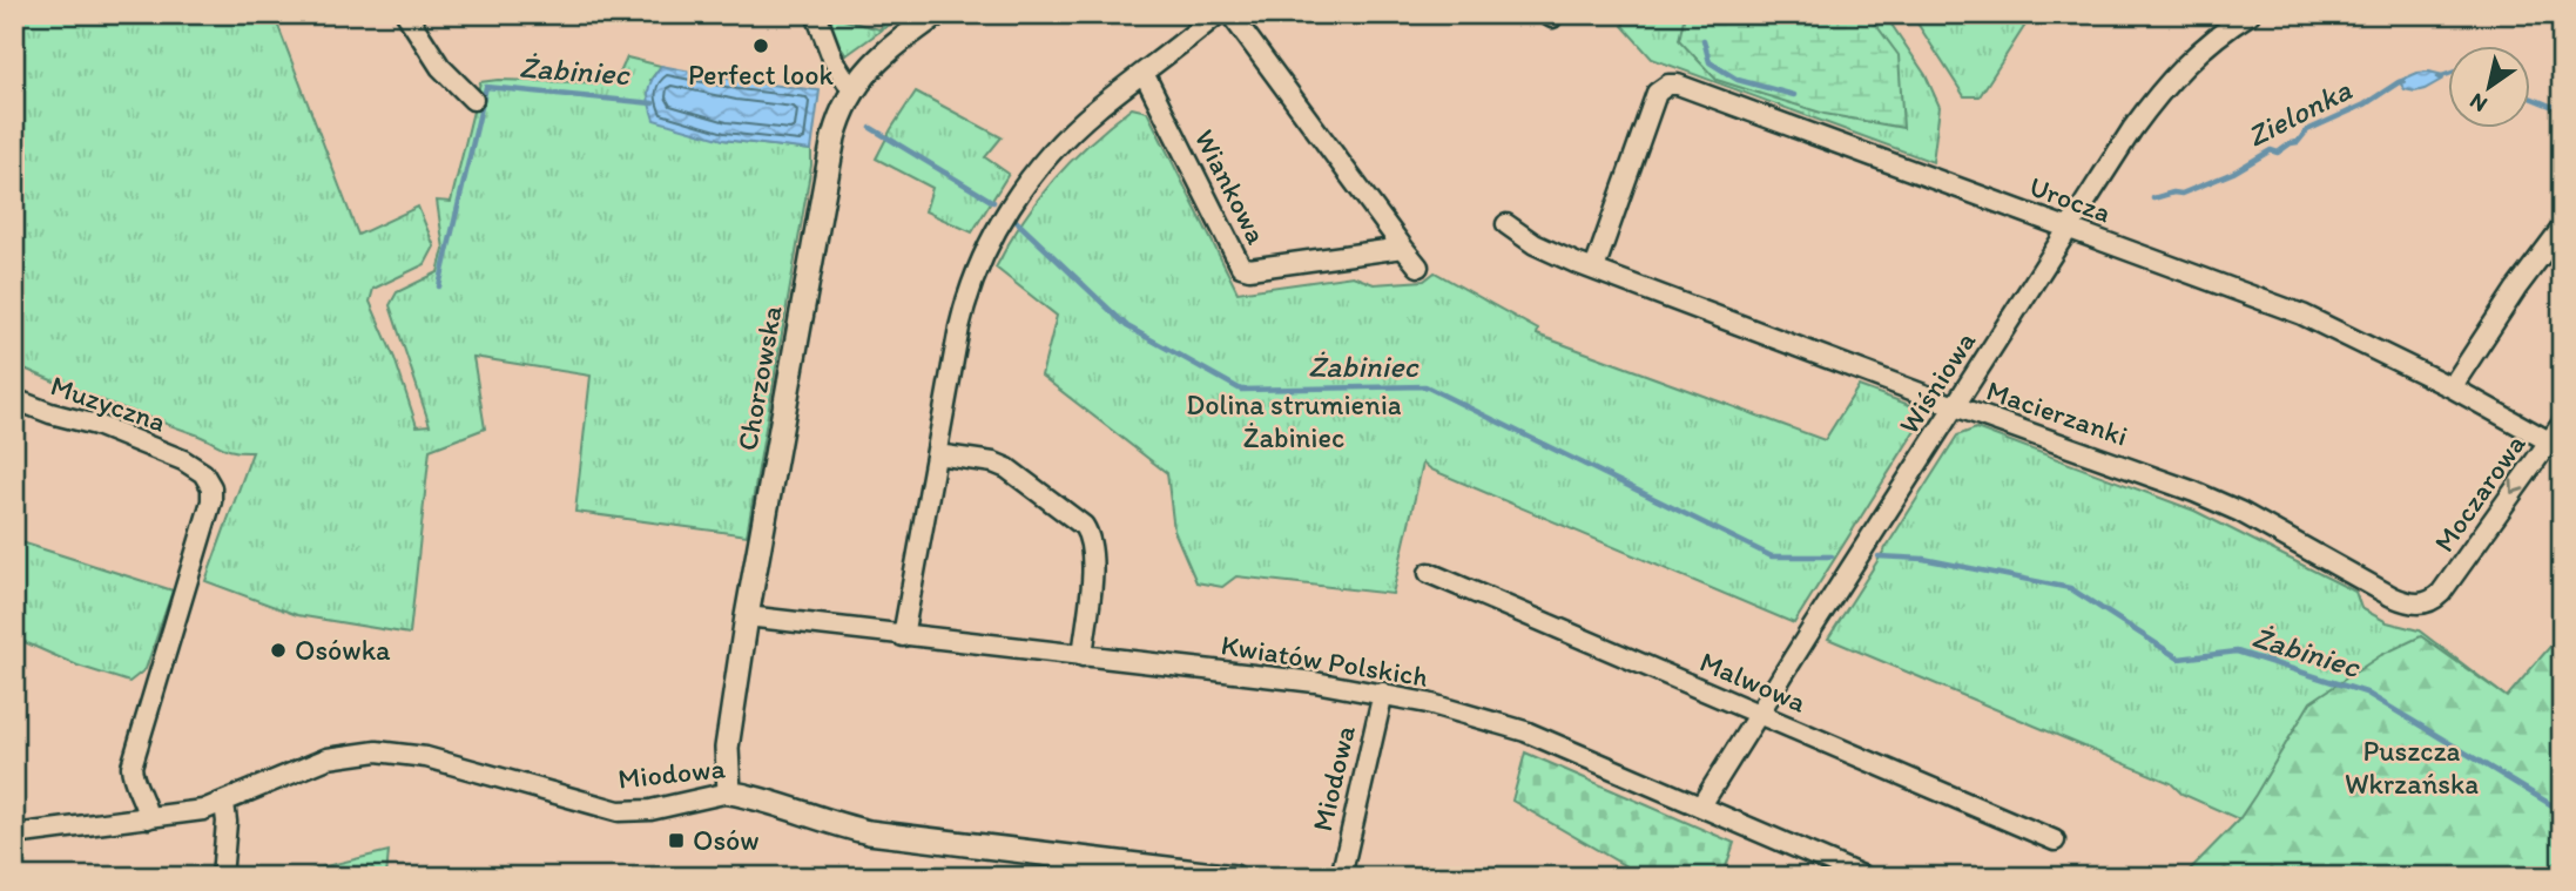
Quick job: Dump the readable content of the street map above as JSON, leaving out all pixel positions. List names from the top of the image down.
{
  "streets": {
    "street": [
      "Wiankowa",
      "Urocza",
      "Chorzowska",
      "Wiśniowa",
      "Muzyczna",
      "Macierzanki",
      "Moczarowa",
      "Kwiatów Polskich",
      "Malwowa",
      "Miodowa"
    ]
  },
  "crossings": [
    ["Urocza", "Wiśniowa"],
    ["Urocza", "Macierzanki"],
    ["Urocza", "Moczarowa"],
    ["Chorzowska", "Kwiatów Polskich"],
    ["Chorzowska", "Miodowa"],
    ["Wiśniowa", "Macierzanki"],
    ["Wiśniowa", "Kwiatów Polskich"],
    ["Wiśniowa", "Malwowa"],
    ["Muzyczna", "Miodowa"],
    ["Macierzanki", "Moczarowa"],
    ["Kwiatów Polskich", "Miodowa"]
  ],
  "one_way": ["Moczarowa"],
  "water": ["Żabiniec", "Zielonka"],
  "parks": ["Dolina strumienia Żabiniec", "Puszcza Wkrzańska"],
  "places": {
    "other": ["Perfect look", "Osówka"],
    "transit": ["Osów"]
  },
  "north": "bottom left"
}
